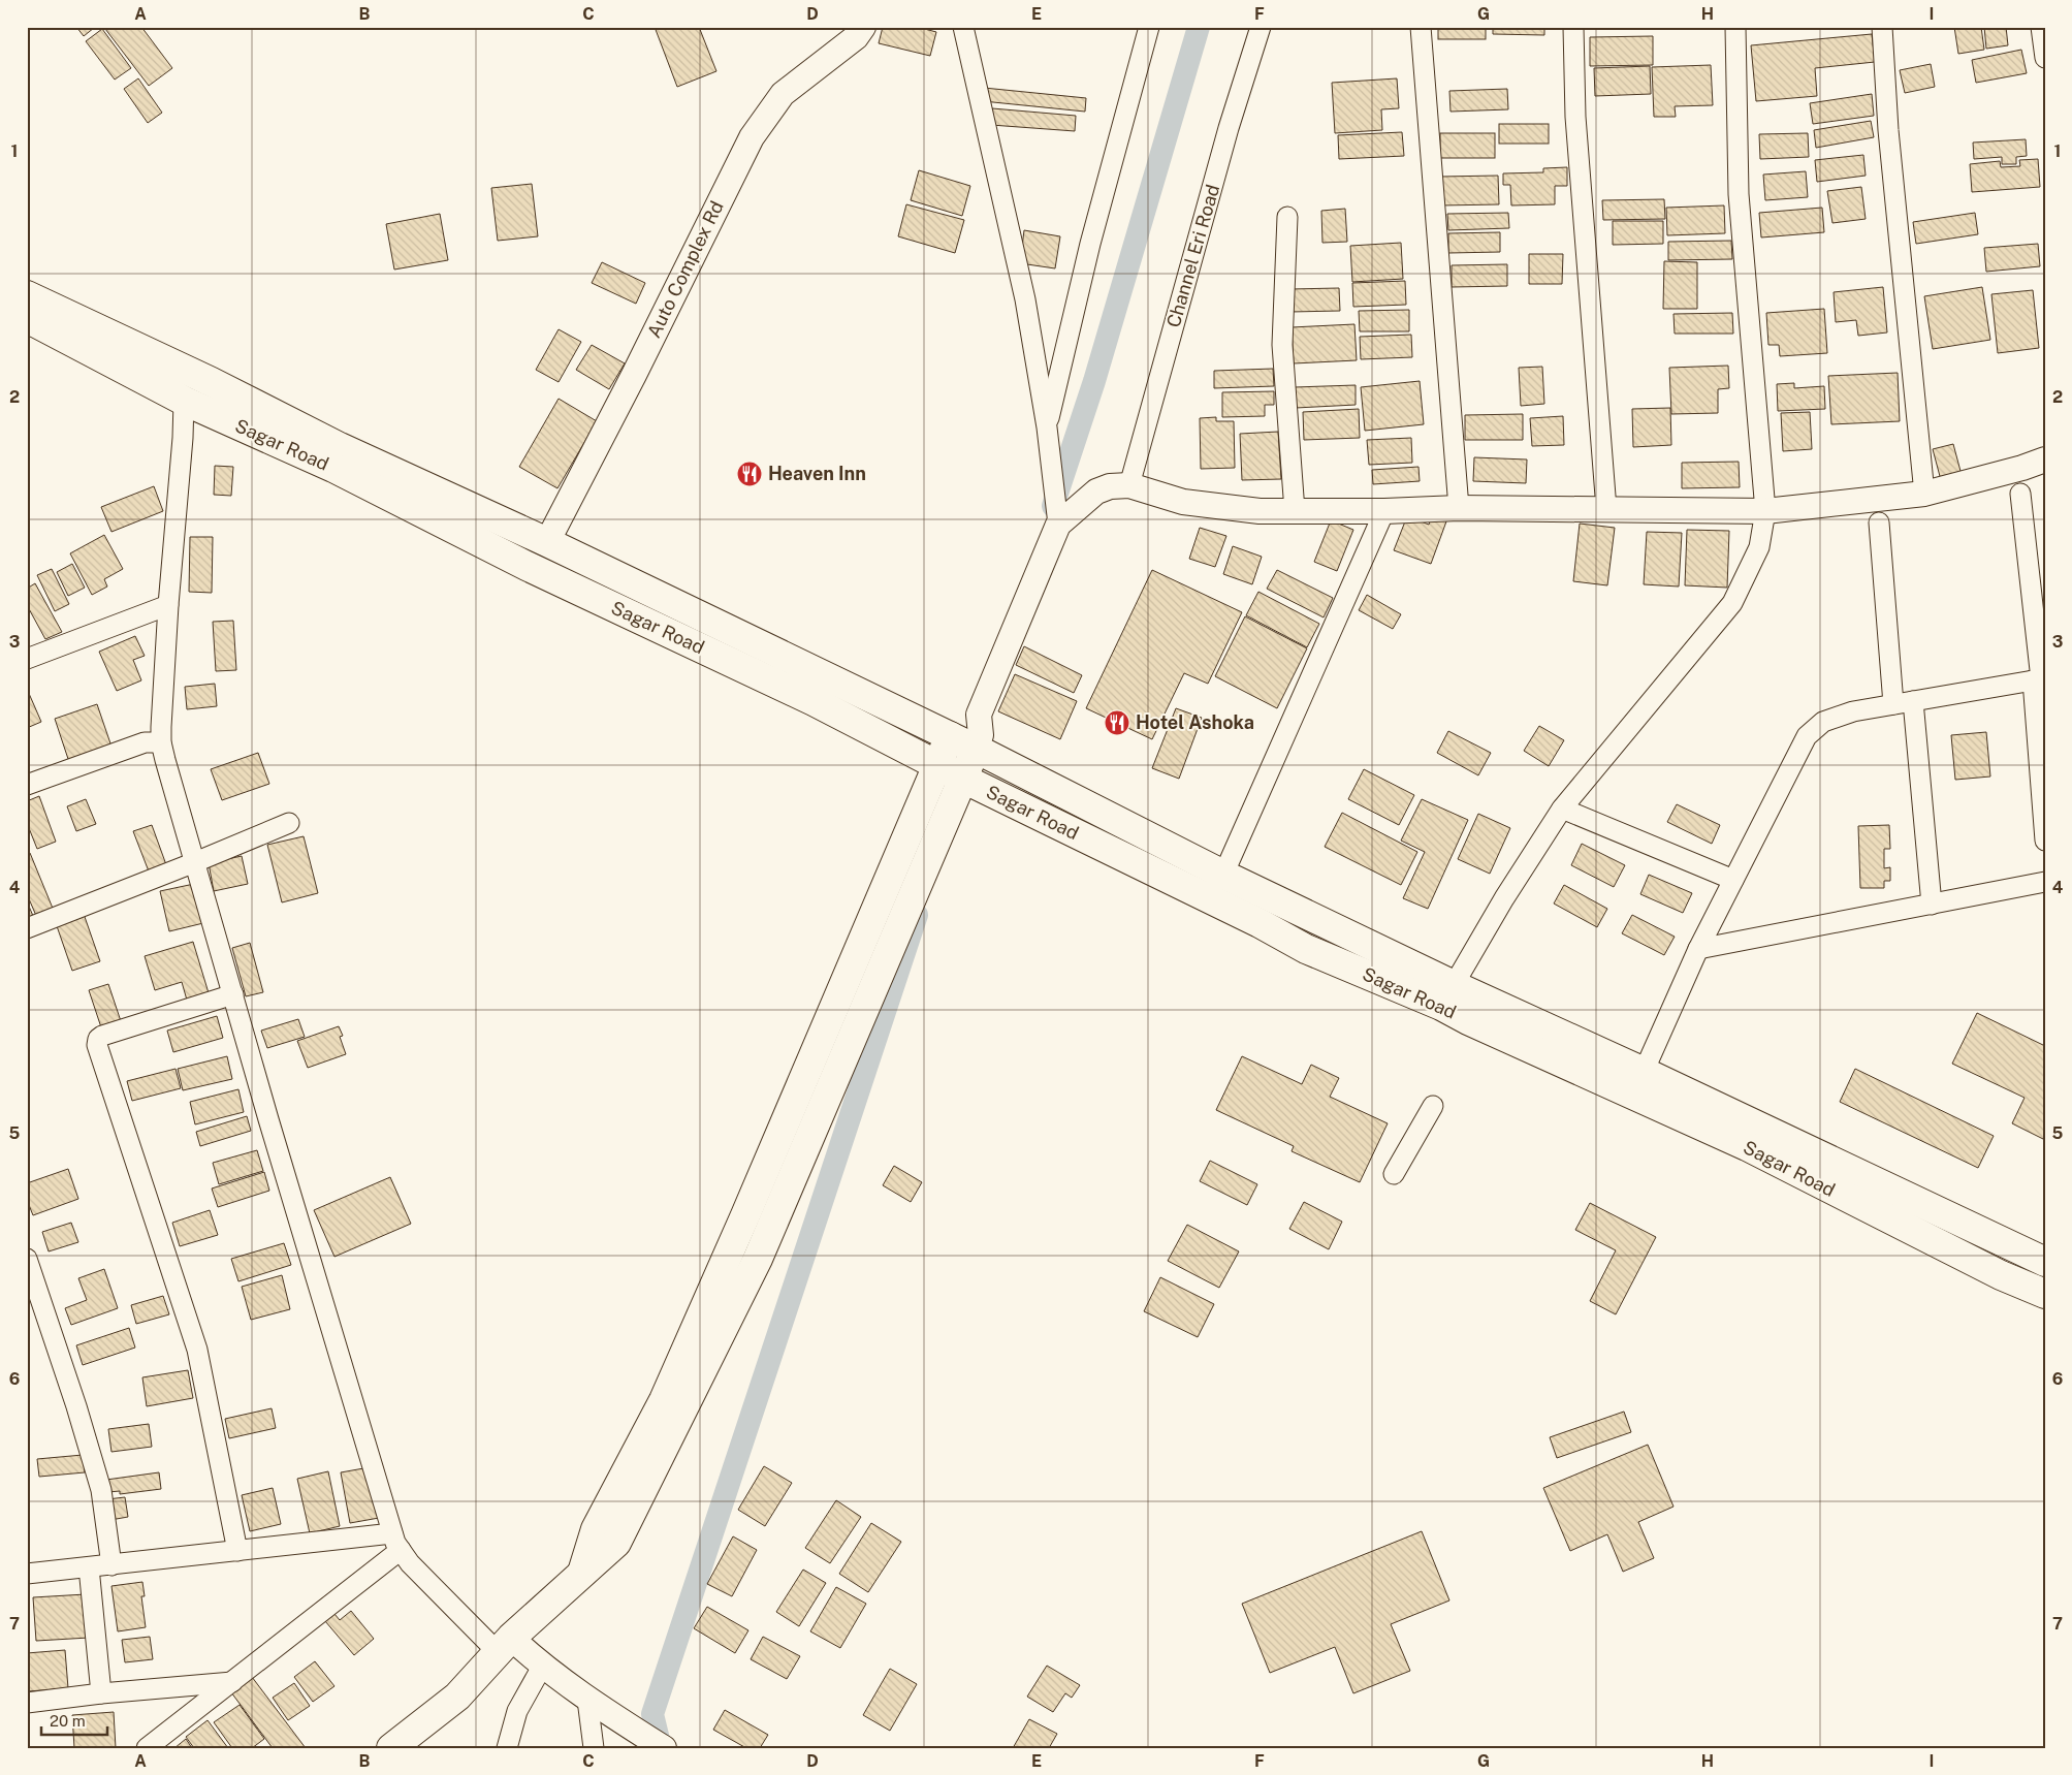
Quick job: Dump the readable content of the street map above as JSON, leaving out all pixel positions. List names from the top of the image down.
{
  "streets": {
    "main road": ["Sagar Road"],
    "street": ["Channel Eri Road", "Auto Complex Rd"]
  },
  "crossings": [
    ["Auto Complex Rd", "Sagar Road"]
  ],
  "places": {
    "restaurant": ["Heaven Inn", "Hotel Ashoka"]
  },
  "scale_bar": "20 m",
  "grid": {
    "columns": [
      "A",
      "B",
      "C",
      "D",
      "E",
      "F",
      "G",
      "H",
      "I"
    ],
    "rows": [
      "1",
      "2",
      "3",
      "4",
      "5",
      "6",
      "7"
    ]
  }
}
